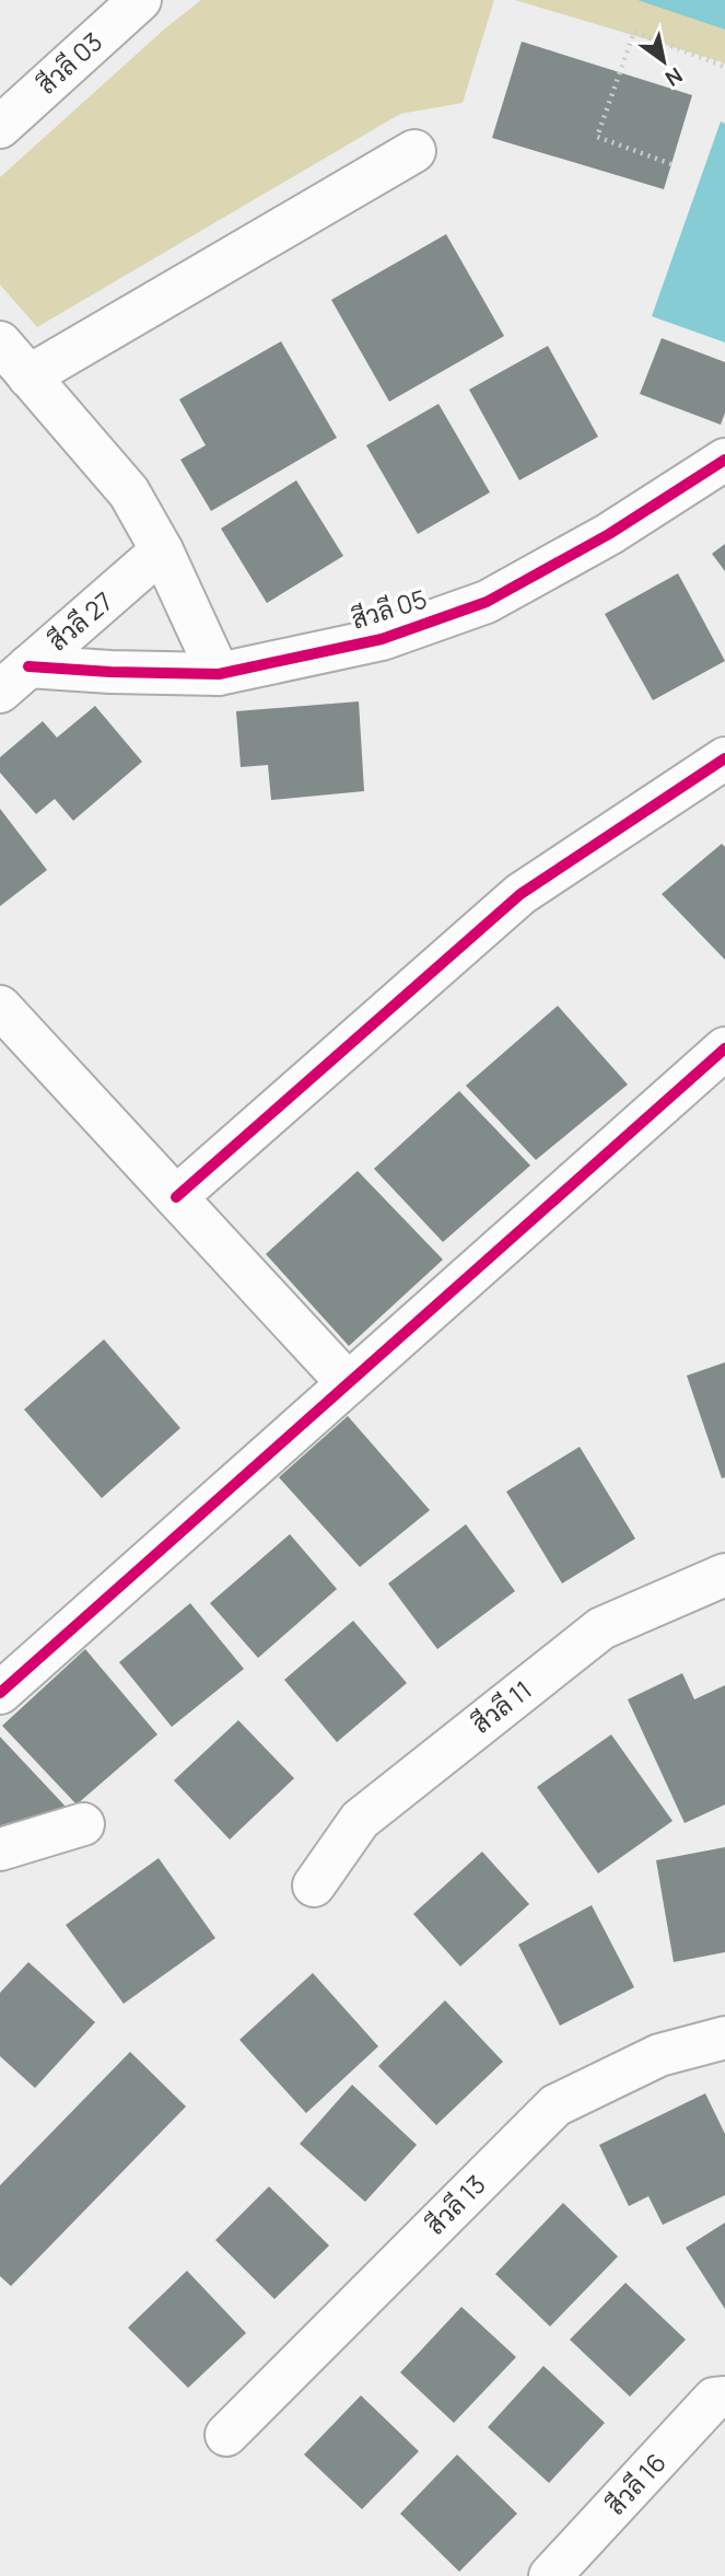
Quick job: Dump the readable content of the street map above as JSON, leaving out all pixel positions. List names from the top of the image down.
{
  "streets": {
    "street": [
      "สีวลี 03",
      "สีวลี 05",
      "สีวลี 27",
      "สีวลี 11",
      "สีวลี 13",
      "สีวลี 16"
    ]
  },
  "crossings": [
    ["สีวลี 05", "สีวลี 27"]
  ],
  "north": "bottom right"
}
